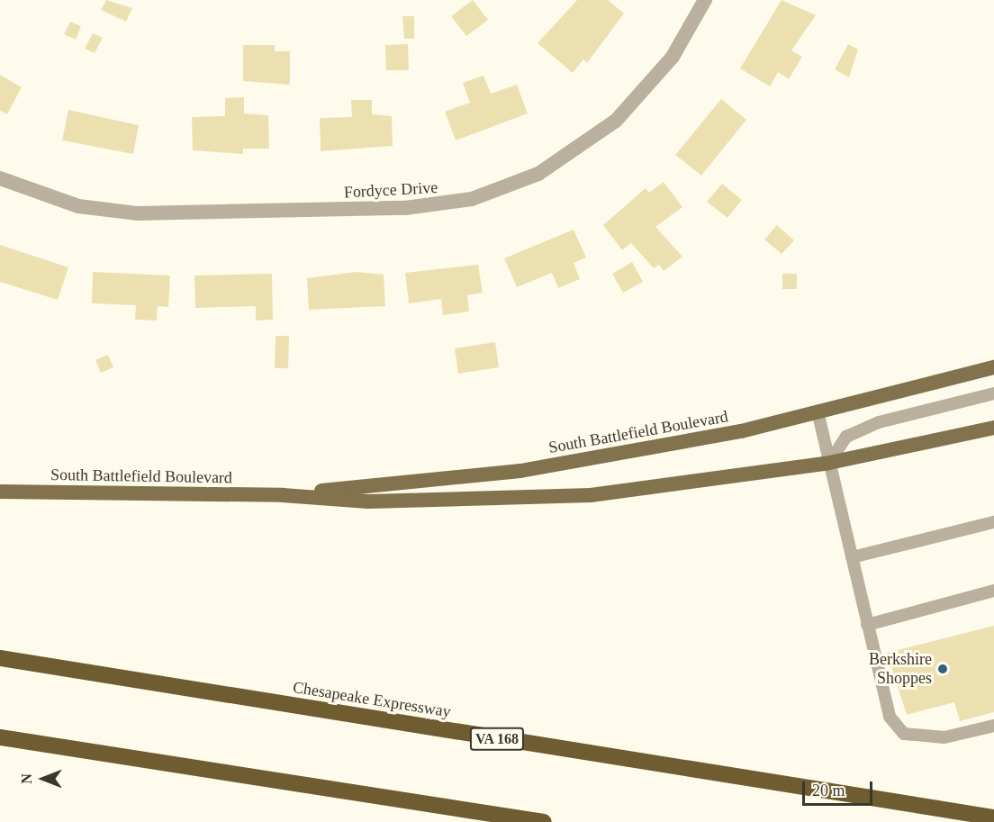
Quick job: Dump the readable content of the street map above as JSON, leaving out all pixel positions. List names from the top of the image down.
{
  "streets": {
    "highway": ["Chesapeake Expressway", "VA 168"],
    "main road": ["South Battlefield Boulevard"],
    "street": ["Fordyce Drive"]
  },
  "places": ["Berkshire Shoppes"],
  "scale_bar": "20 m",
  "north": "left"
}
